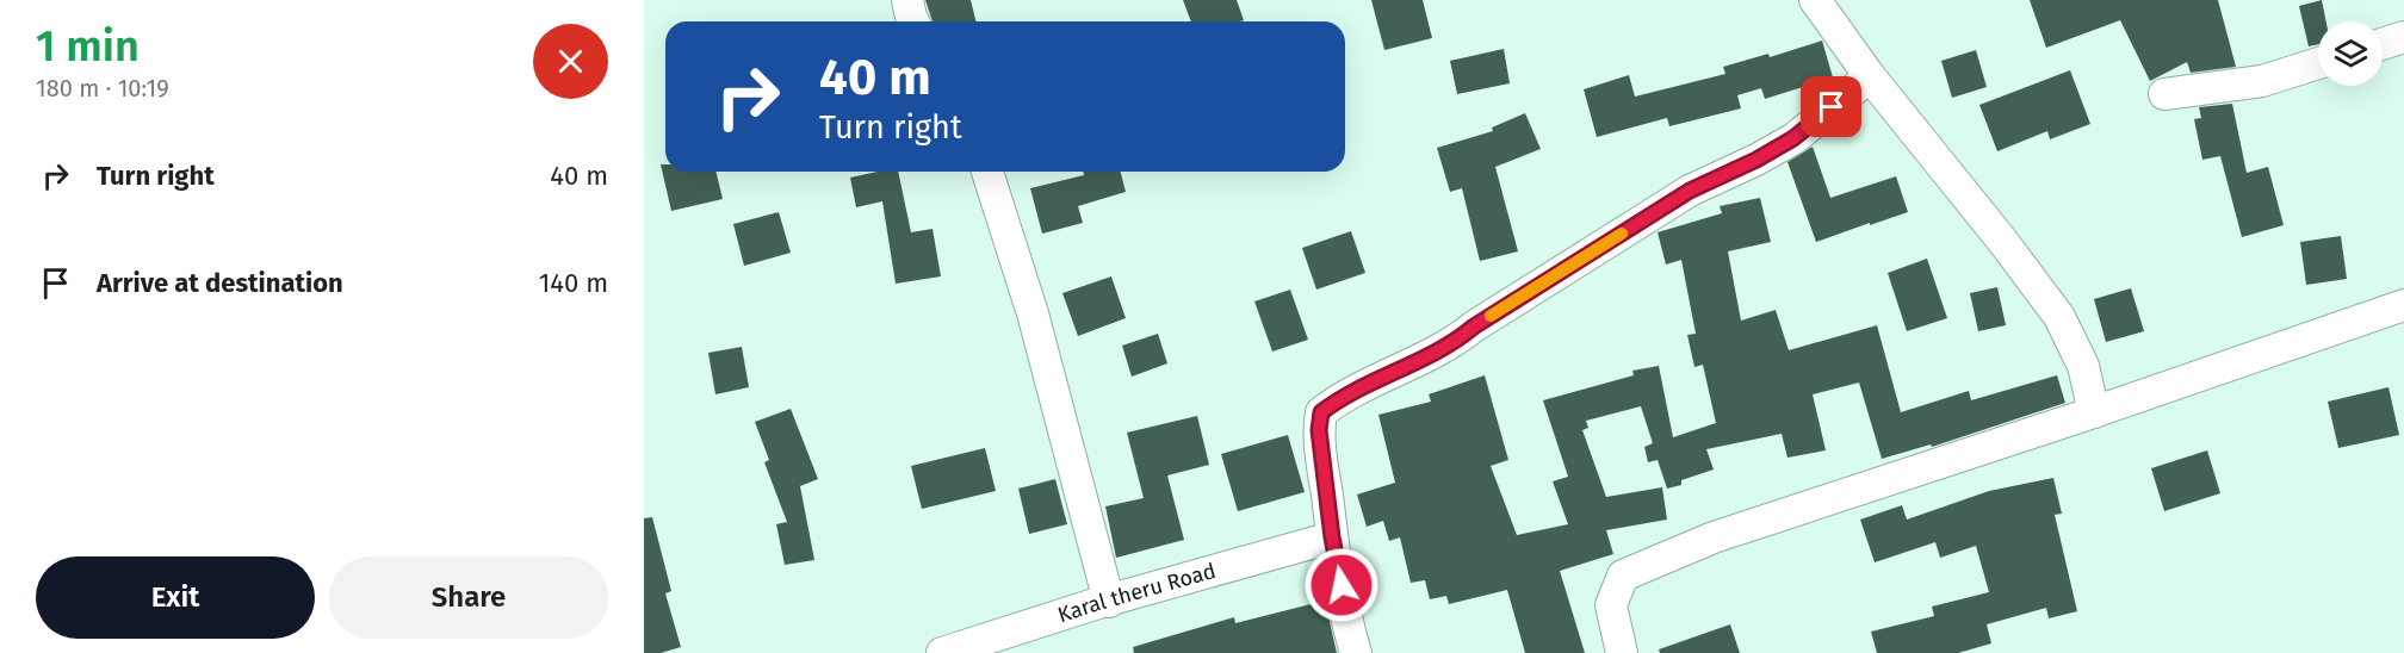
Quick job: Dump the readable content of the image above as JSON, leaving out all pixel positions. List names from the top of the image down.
{
  "streets": {
    "street": ["Karal theru Road"]
  },
  "page": {
    "heading": ["1 min", "180 m · 10:19"],
    "turn": ["40 m", "Turn right"],
    "list": [
      {
        "name": "Turn right",
        "value": "40 m"
      },
      {
        "name": "Arrive at destination",
        "value": "140 m"
      }
    ],
    "buttons": ["Exit", "Share"]
  }
}
